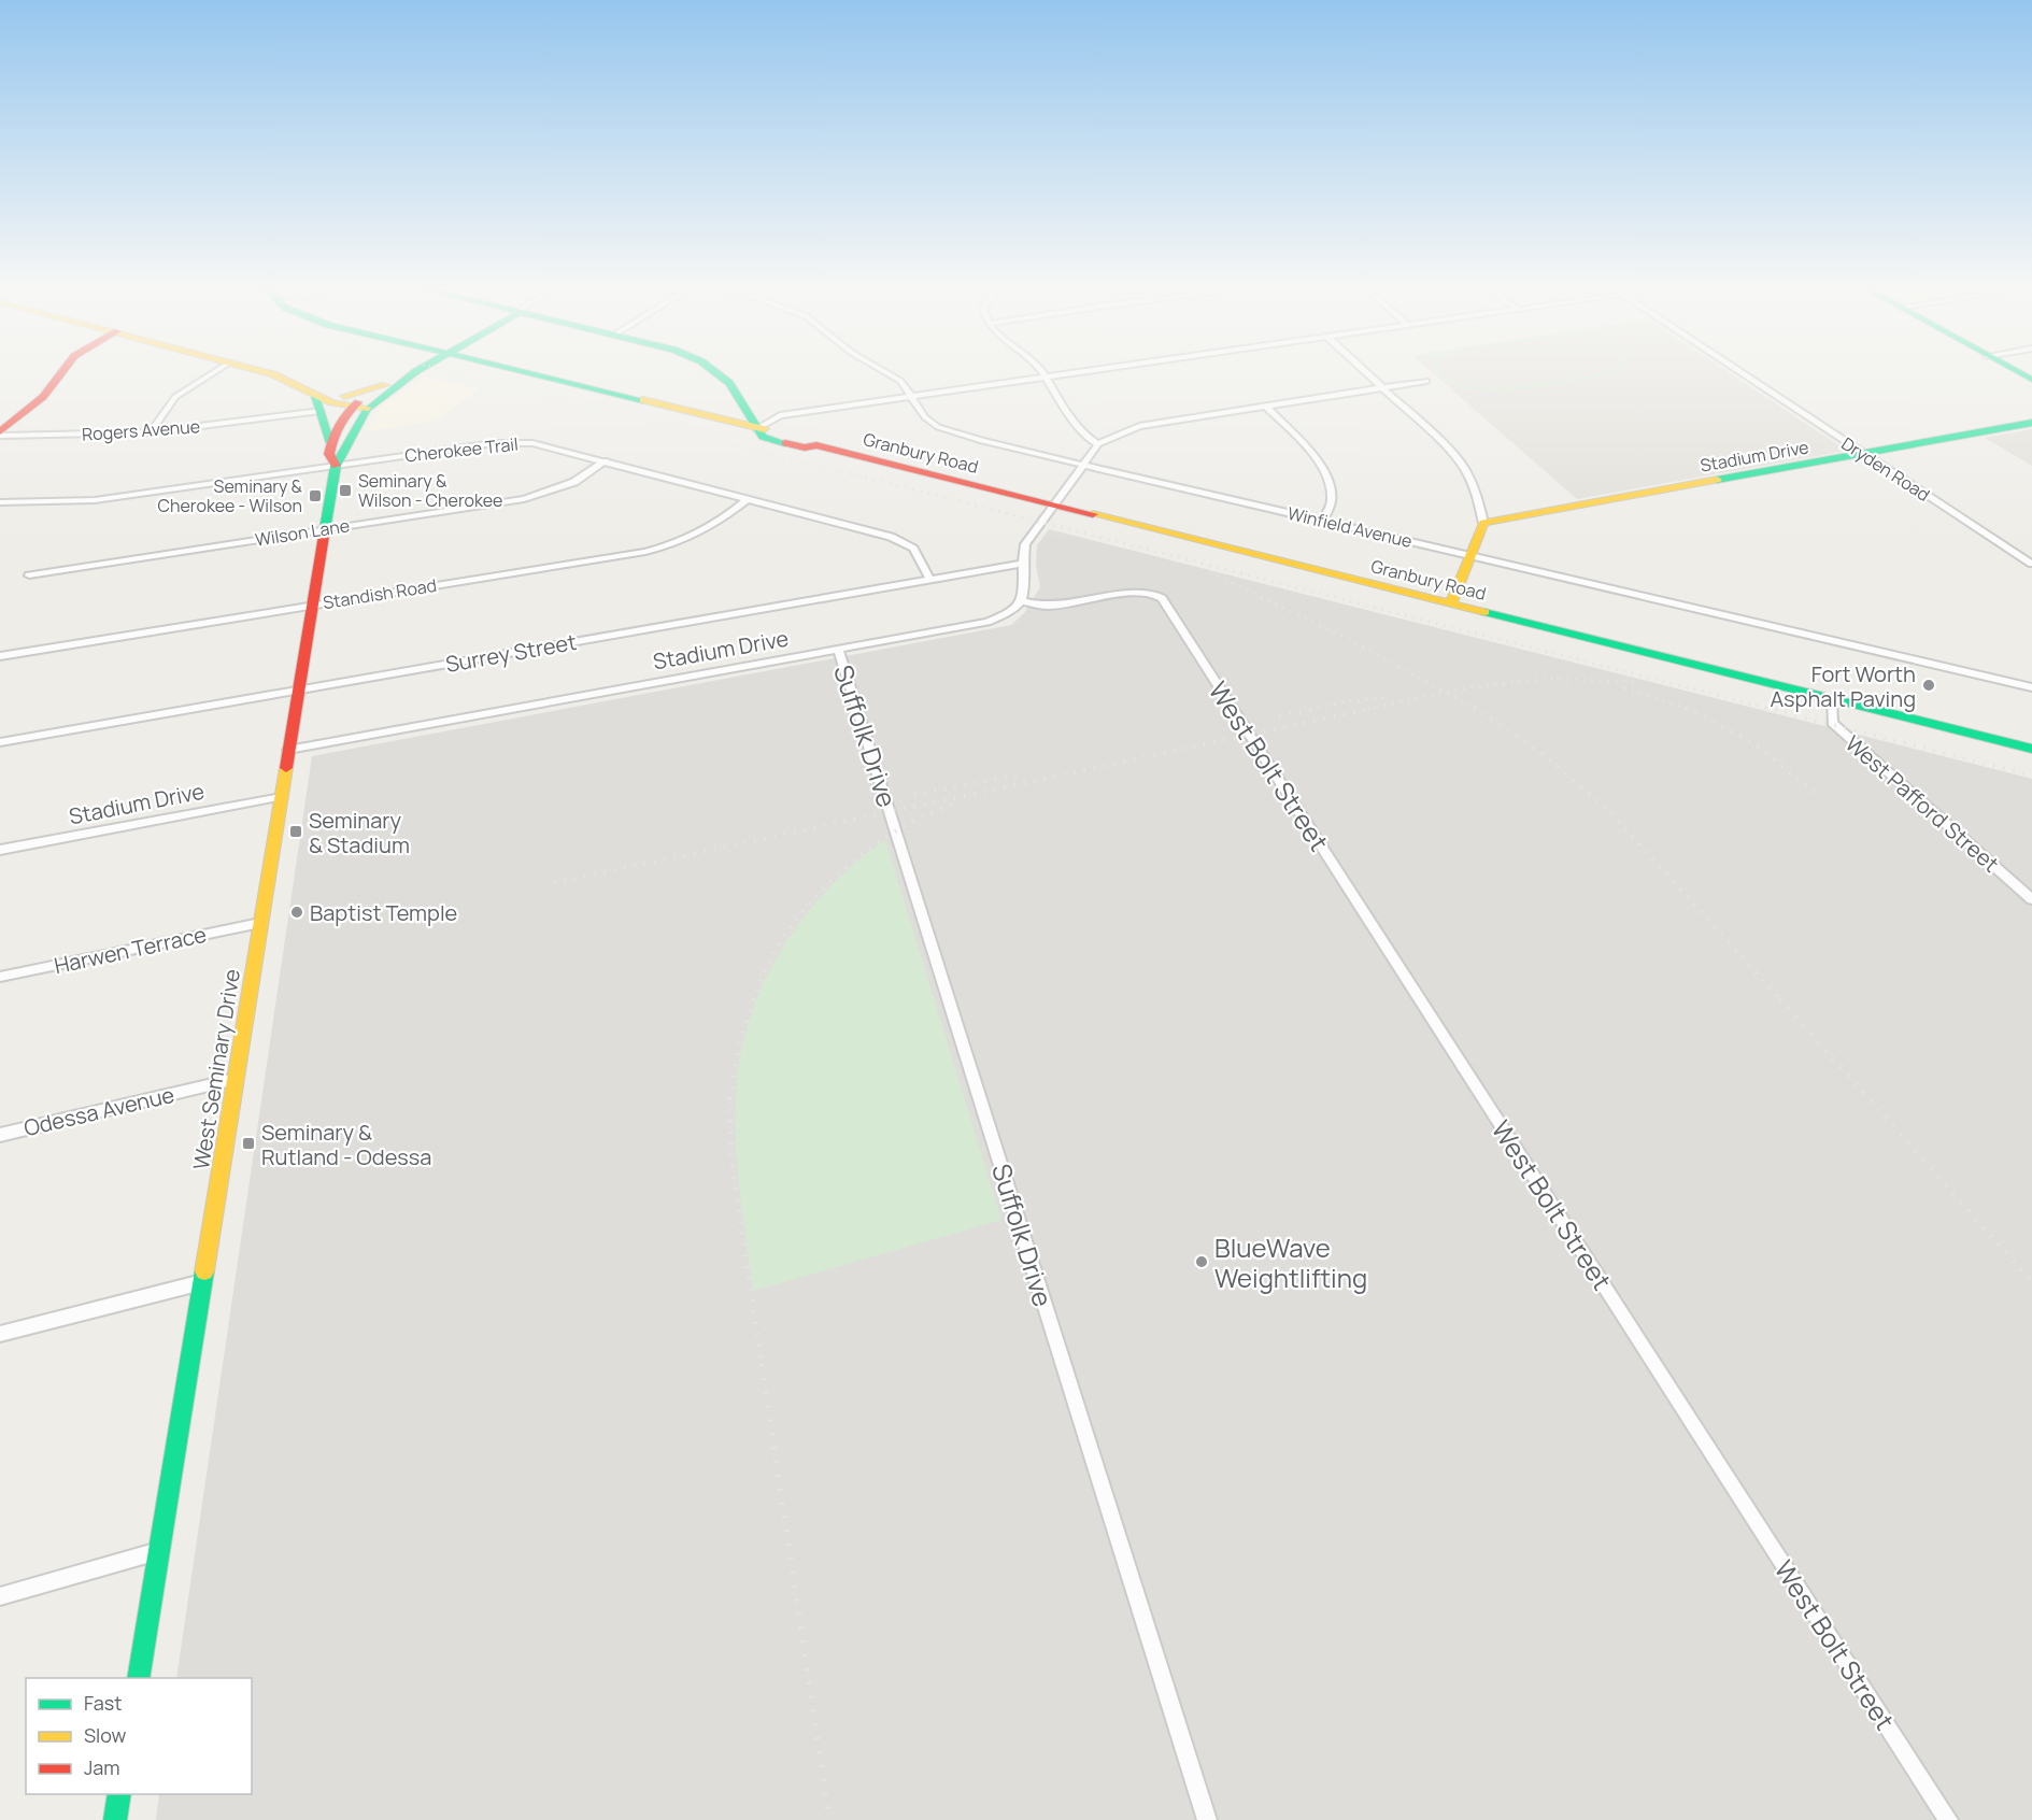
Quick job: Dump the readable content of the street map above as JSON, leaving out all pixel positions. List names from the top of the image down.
{
  "streets": {
    "street": [
      "Rogers Avenue",
      "Cherokee Trail",
      "Granbury Road",
      "Stadium Drive",
      "Dryden Road",
      "Winfield Avenue",
      "Wilson Lane",
      "Standish Road",
      "Surrey Street",
      "Suffolk Drive",
      "West Bolt Street",
      "West Pafford Street",
      "Harwen Terrace",
      "West Seminary Drive",
      "Odessa Avenue"
    ]
  },
  "crossings": [
    ["Cherokee Trail", "Wilson Lane"],
    ["Cherokee Trail", "Standish Road"],
    ["Cherokee Trail", "Surrey Street"],
    ["Cherokee Trail", "West Seminary Drive"],
    ["Granbury Road", "West Pafford Street"],
    ["Stadium Drive", "Dryden Road"],
    ["Stadium Drive", "Suffolk Drive"],
    ["Stadium Drive", "West Bolt Street"],
    ["Stadium Drive", "West Seminary Drive"],
    ["Wilson Lane", "West Seminary Drive"],
    ["Standish Road", "West Seminary Drive"],
    ["Surrey Street", "West Seminary Drive"],
    ["Harwen Terrace", "West Seminary Drive"],
    ["West Seminary Drive", "Odessa Avenue"]
  ],
  "places": {
    "transit": [
      "Seminary & Wilson - Cherokee",
      "Seminary & Cherokee - Wilson",
      "Seminary & Stadium",
      "Seminary & Rutland - Odessa"
    ],
    "other": ["Fort Worth Asphalt Paving", "Baptist Temple", "BlueWave Weightlifting"]
  },
  "legend": ["Fast", "Slow", "Jam"]
}
